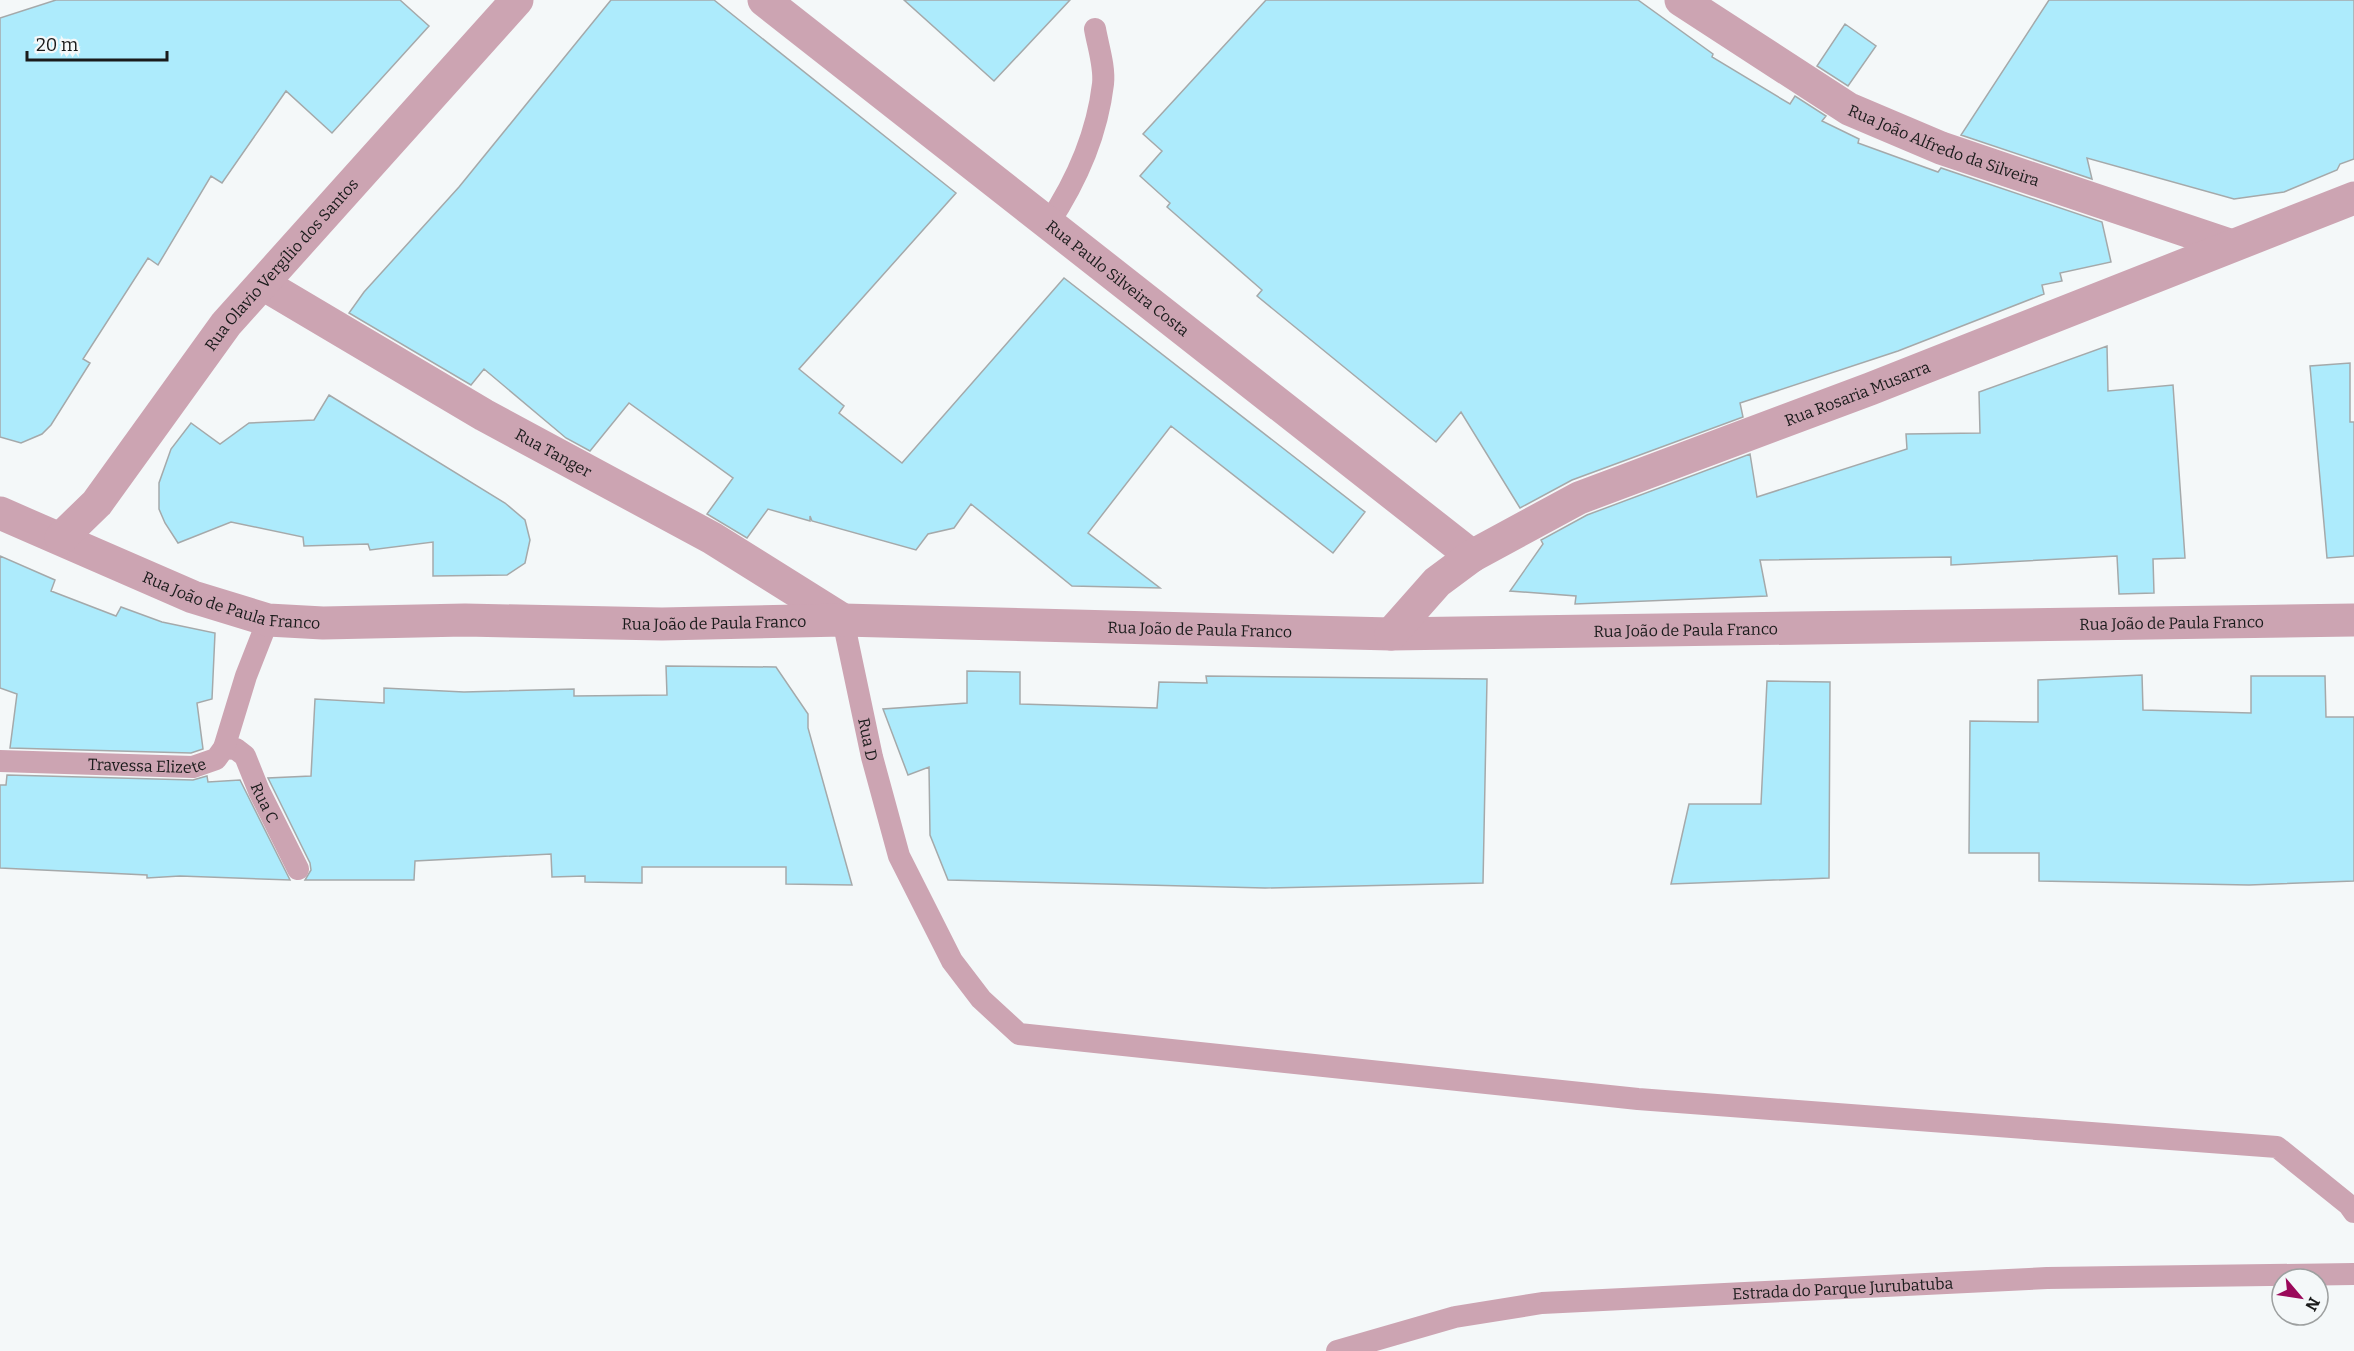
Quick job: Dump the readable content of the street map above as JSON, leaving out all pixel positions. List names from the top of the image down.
{
  "streets": {
    "street": [
      "Rua João Alfredo da Silveira",
      "Rua Olavio Vergílio dos Santos",
      "Rua Paulo Silveira Costa",
      "Rua Rosaria Musarra",
      "Rua Tanger",
      "Rua João de Paula Franco"
    ],
    "lane": [
      "Rua D",
      "Travessa Elizete",
      "Rua C",
      "Estrada do Parque Jurubatuba"
    ]
  },
  "crossings": [
    ["Rua João Alfredo da Silveira", "Rua Rosaria Musarra"],
    ["Rua Olavio Vergílio dos Santos", "Rua Tanger"],
    ["Rua Olavio Vergílio dos Santos", "Rua João de Paula Franco"],
    ["Rua Paulo Silveira Costa", "Rua Rosaria Musarra"],
    ["Rua Rosaria Musarra", "Rua João de Paula Franco"],
    ["Rua Tanger", "Rua João de Paula Franco"],
    ["Rua Tanger", "Rua D"],
    ["Rua João de Paula Franco", "Rua D"],
    ["Rua João de Paula Franco", "Travessa Elizete"],
    ["Travessa Elizete", "Rua C"]
  ],
  "scale_bar": "20 m",
  "north": "bottom right"
}
